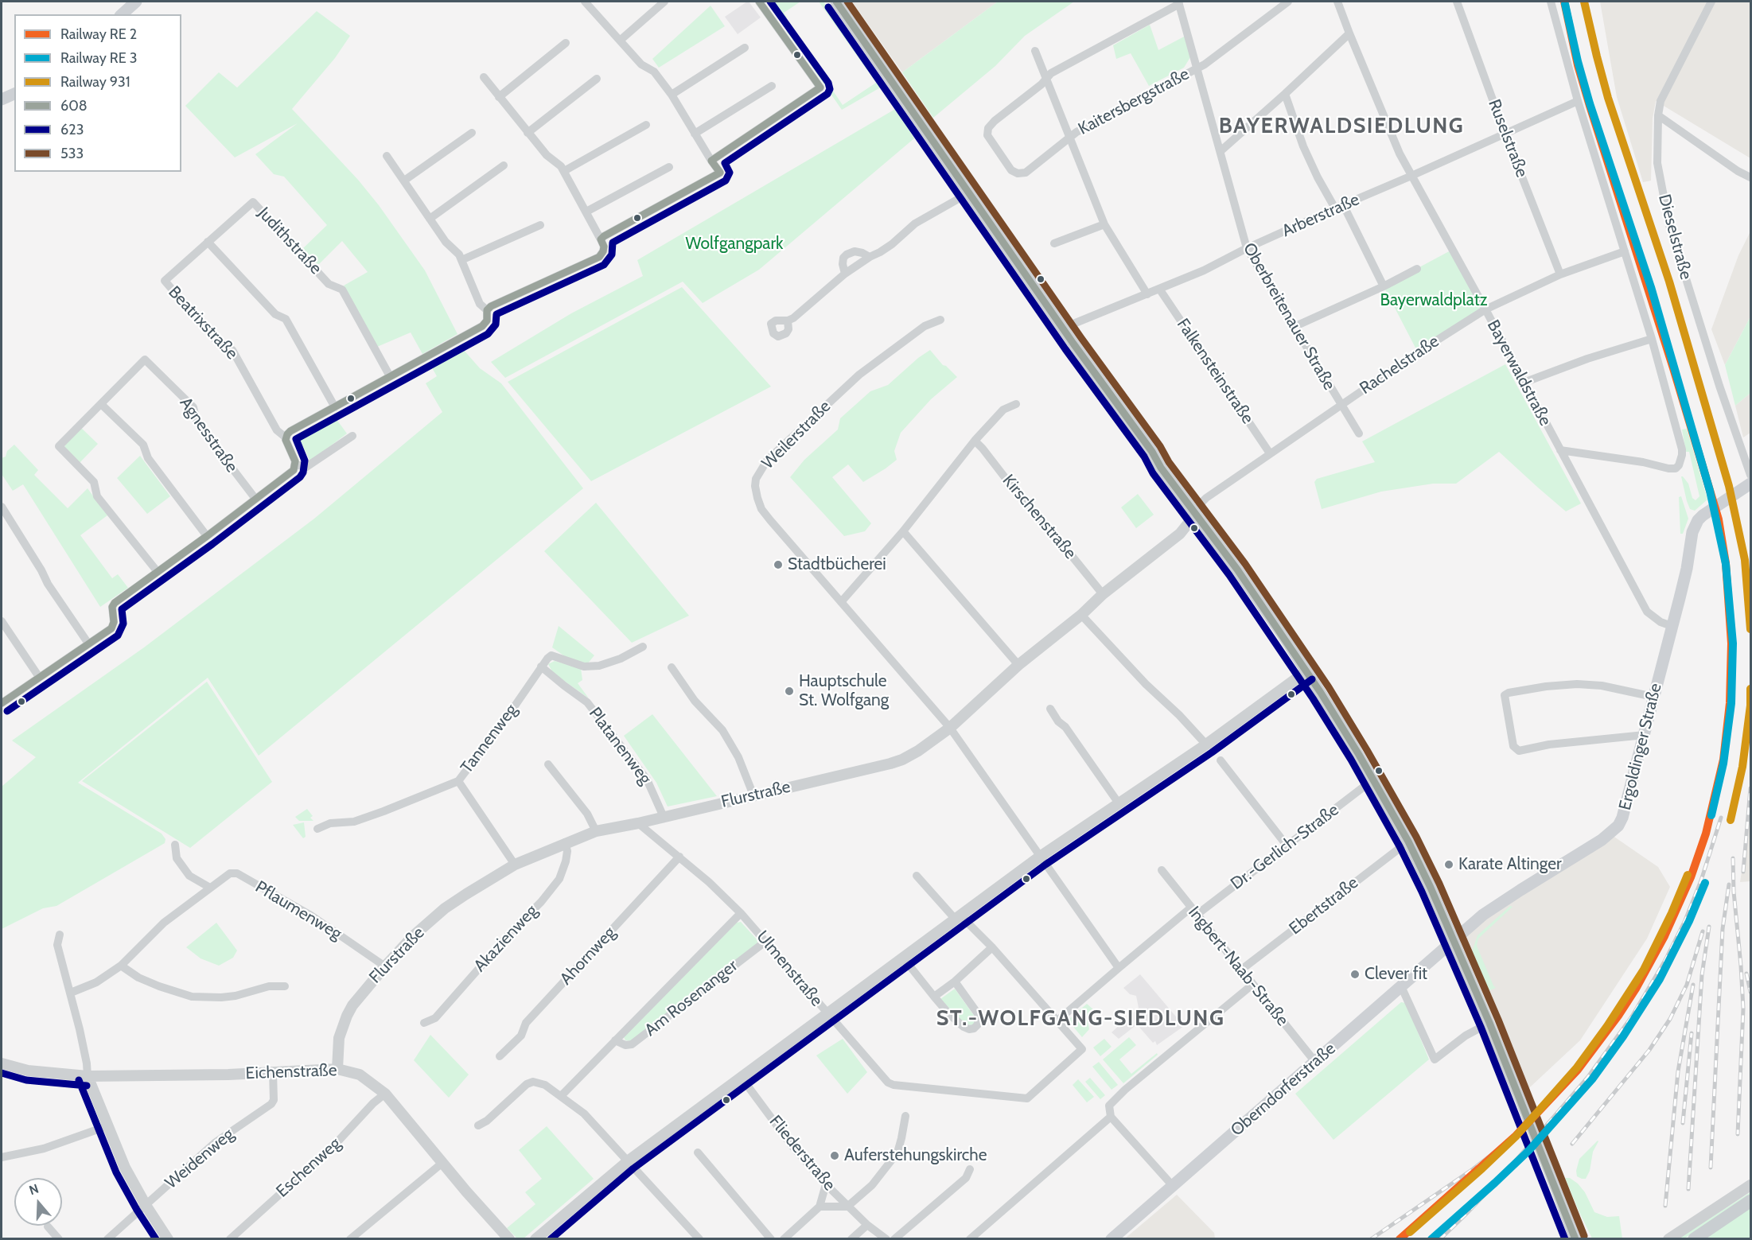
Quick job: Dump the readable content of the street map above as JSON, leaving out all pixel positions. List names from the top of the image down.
{
  "streets": {
    "main road": ["Ergoldinger Straße", "Oberndorferstraße"],
    "street": [
      "Kaitersbergstraße",
      "Ruselstraße",
      "Arberstraße",
      "Dieselstraße",
      "Judithstraße",
      "Oberbreitenauer Straße",
      "Beatrixstraße",
      "Rachelstraße",
      "Falkensteinstraße",
      "Bayerwaldstraße",
      "Agnesstraße",
      "Weilerstraße",
      "Kirschenstraße",
      "Tannenweg",
      "Platanenweg",
      "Flurstraße",
      "Dr.-Gerlich-Straße",
      "Ebertstraße",
      "Pflaumenweg",
      "Akazienweg",
      "Ahornweg",
      "Ingbert-Naab-Straße",
      "Ulmenstraße",
      "Am Rosenanger",
      "Eichenstraße",
      "Fliederstraße",
      "Weidenweg",
      "Eschenweg"
    ]
  },
  "crossings": [
    ["Kaitersbergstraße", "Oberbreitenauer Straße"],
    ["Ruselstraße", "Arberstraße"],
    ["Ruselstraße", "Rachelstraße"],
    ["Arberstraße", "Oberbreitenauer Straße"],
    ["Arberstraße", "Falkensteinstraße"],
    ["Arberstraße", "Bayerwaldstraße"],
    ["Judithstraße", "Beatrixstraße"],
    ["Oberbreitenauer Straße", "Rachelstraße"],
    ["Rachelstraße", "Falkensteinstraße"],
    ["Rachelstraße", "Bayerwaldstraße"],
    ["Rachelstraße", "Flurstraße"],
    ["Bayerwaldstraße", "Ergoldinger Straße"],
    ["Weilerstraße", "Flurstraße"],
    ["Weilerstraße", "Dr.-Gerlich-Straße"],
    ["Kirschenstraße", "Flurstraße"],
    ["Tannenweg", "Platanenweg"],
    ["Platanenweg", "Flurstraße"],
    ["Ergoldinger Straße", "Oberndorferstraße"],
    ["Flurstraße", "Pflaumenweg"],
    ["Flurstraße", "Akazienweg"],
    ["Flurstraße", "Ulmenstraße"],
    ["Flurstraße", "Eichenstraße"],
    ["Dr.-Gerlich-Straße", "Ingbert-Naab-Straße"],
    ["Dr.-Gerlich-Straße", "Ulmenstraße"],
    ["Ebertstraße", "Ingbert-Naab-Straße"],
    ["Ahornweg", "Ulmenstraße"],
    ["Ingbert-Naab-Straße", "Oberndorferstraße"],
    ["Ulmenstraße", "Am Rosenanger"],
    ["Eichenstraße", "Weidenweg"],
    ["Eichenstraße", "Eschenweg"]
  ],
  "districts": ["BAYERWALDSIEDLUNG", "ST.-WOLFGANG-SIEDLUNG"],
  "parks": ["Wolfgangpark", "Bayerwaldplatz"],
  "places": [
    "Stadtbücherei",
    "Hauptschule St. Wolfgang",
    "Karate Altinger",
    "Clever fit",
    "Auferstehungskirche"
  ],
  "lines": [
    "rail line 931",
    "transit line 608",
    "transit line 623",
    "transit line 533"
  ],
  "legend": [
    "Railway RE 2",
    "Railway RE 3",
    "Railway 931",
    "608",
    "623",
    "533"
  ],
  "north": "top"
}
